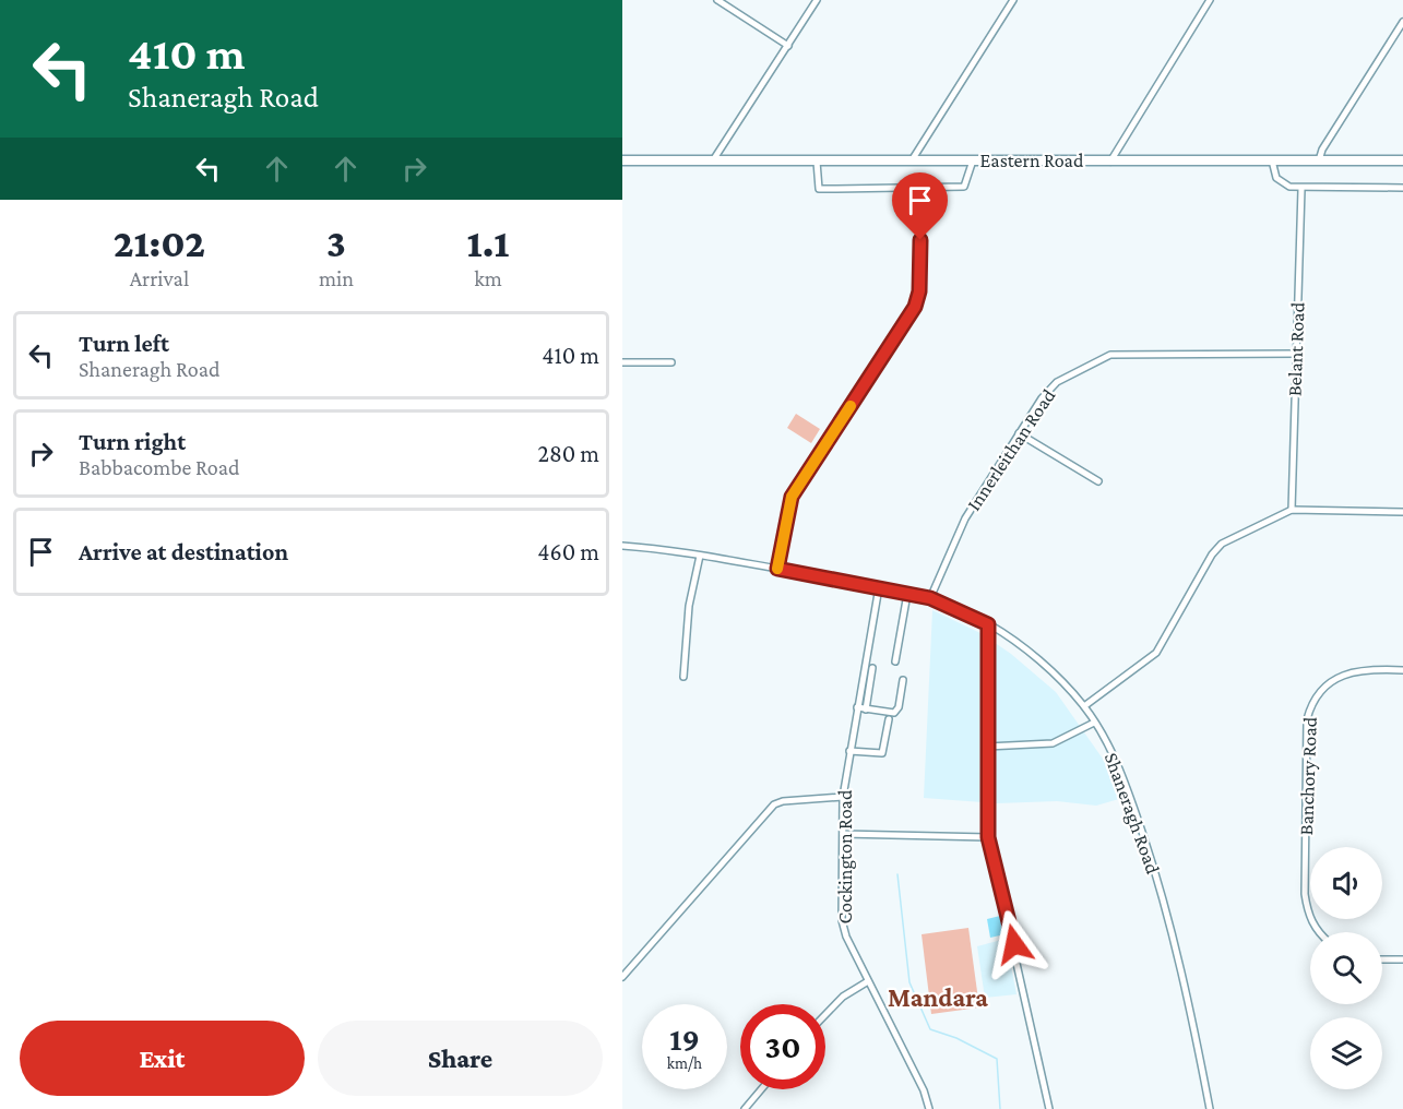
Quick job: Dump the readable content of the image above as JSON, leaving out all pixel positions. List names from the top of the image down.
{
  "streets": {
    "main road": ["Eastern Road"],
    "street": [
      "Belant Road",
      "Innerleithan Road",
      "Banchory Road",
      "Shaneragh Road",
      "Cockington Road"
    ]
  },
  "crossings": [
    ["Belant Road", "Innerleithan Road"],
    ["Innerleithan Road", "Shaneragh Road"],
    ["Shaneragh Road", "Cockington Road"]
  ],
  "districts": ["Mandara"],
  "page": {
    "turn": ["410 m", "Shaneragh Road"],
    "eta": [
      "21:02",
      "Arrival",
      "3",
      "min",
      "1.1",
      "km"
    ],
    "list": [
      {
        "name": "Turn left",
        "note": "Shaneragh Road",
        "value": "410 m"
      },
      {
        "name": "Turn right",
        "note": "Babbacombe Road",
        "value": "280 m"
      },
      {
        "name": "Arrive at destination",
        "value": "460 m"
      }
    ],
    "speed": "19 km/h",
    "limit": "30",
    "buttons": ["Exit", "Share"]
  }
}
